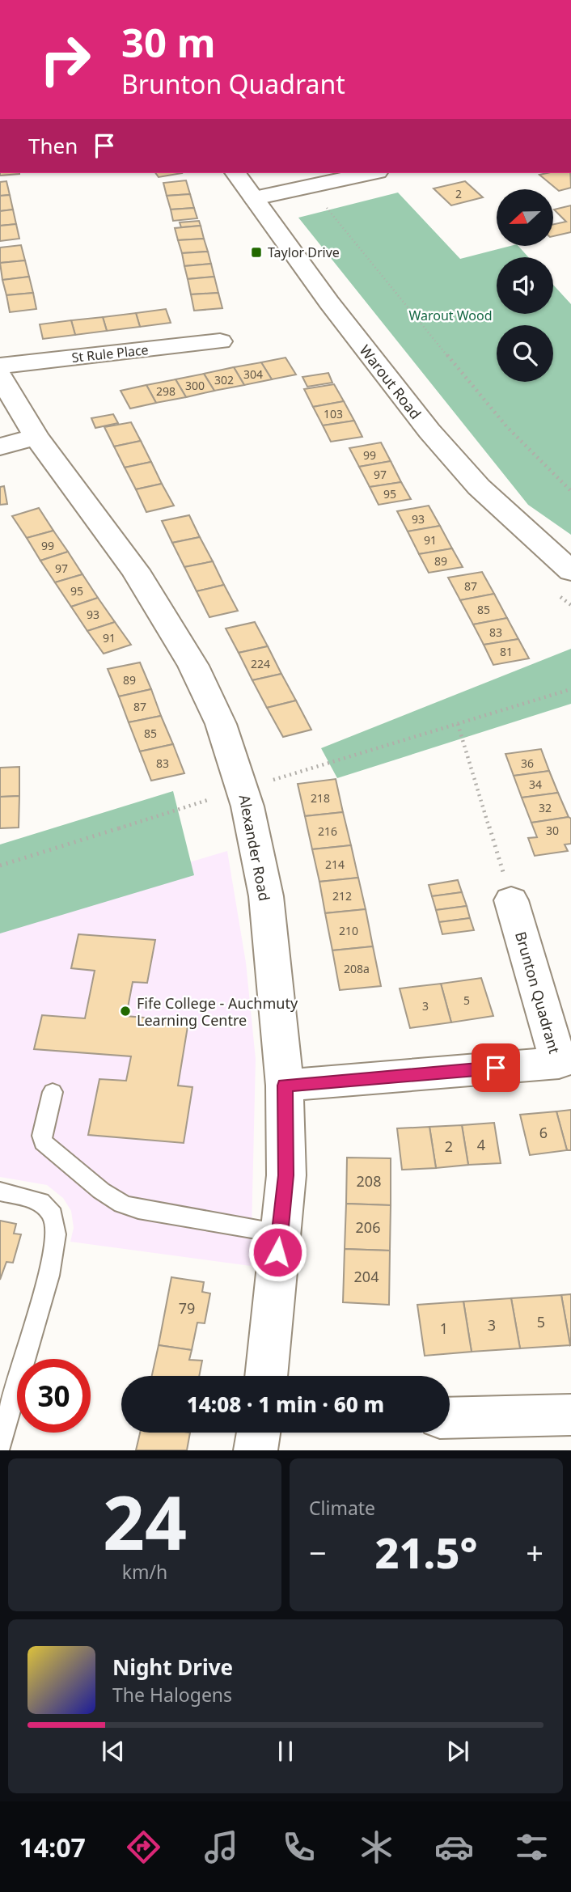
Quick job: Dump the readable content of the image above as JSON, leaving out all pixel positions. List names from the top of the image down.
{
  "streets": {
    "street": [
      "St Rule Place",
      "Warout Road",
      "Alexander Road",
      "Brunton Quadrant"
    ]
  },
  "crossings": [
    ["Alexander Road", "Brunton Quadrant"]
  ],
  "parks": ["Warout Wood"],
  "places": {
    "transit": ["Taylor Drive"],
    "other": ["Fife College - Auchmuty Learning Centre"]
  },
  "house_numbers": [
    "2",
    "304",
    "302",
    "300",
    "298",
    "103",
    "99",
    "97",
    "95",
    "93",
    "91",
    "99",
    "89",
    "97",
    "87",
    "95",
    "85",
    "93",
    "83",
    "91",
    "81",
    "224",
    "89",
    "87",
    "85",
    "83",
    "36",
    "34",
    "218",
    "32",
    "30",
    "216",
    "214",
    "212",
    "210",
    "208a",
    "5",
    "3",
    "6",
    "4",
    "2",
    "208",
    "206",
    "204",
    "79",
    "5",
    "3",
    "1"
  ],
  "north": "left",
  "page": {
    "turn": ["30 m", "Brunton Quadrant"],
    "then": "Then",
    "limit": "30",
    "trip": "14:08 · 1 min · 60 m",
    "tile": [
      ["24", "km/h"],
      "Climate"
    ],
    "heat": ["−", "21.5°", "+"],
    "song": ["Night Drive", "The Halogens"],
    "tabs": "14:07"
  }
}
